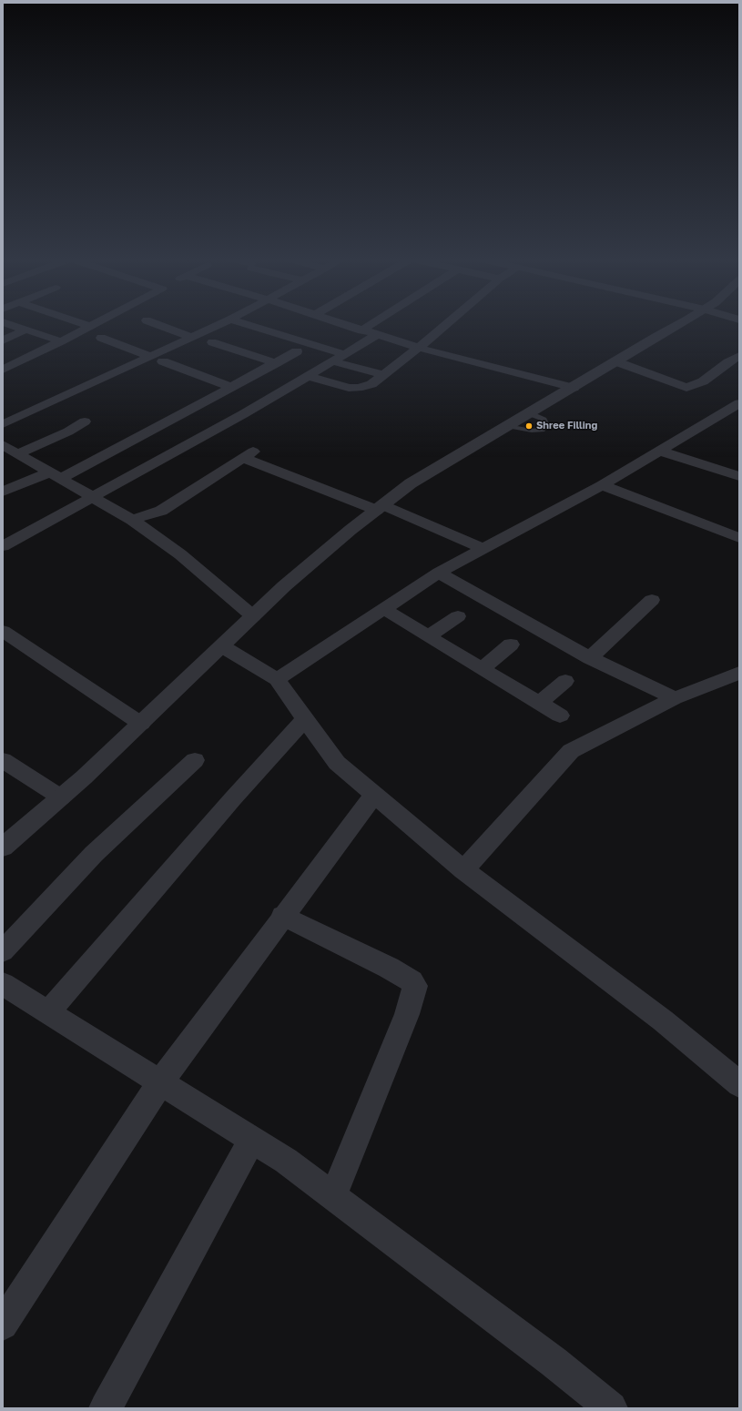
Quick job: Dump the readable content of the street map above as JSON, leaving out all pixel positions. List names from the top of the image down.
{
  "places": ["Shree Filling"]
}
